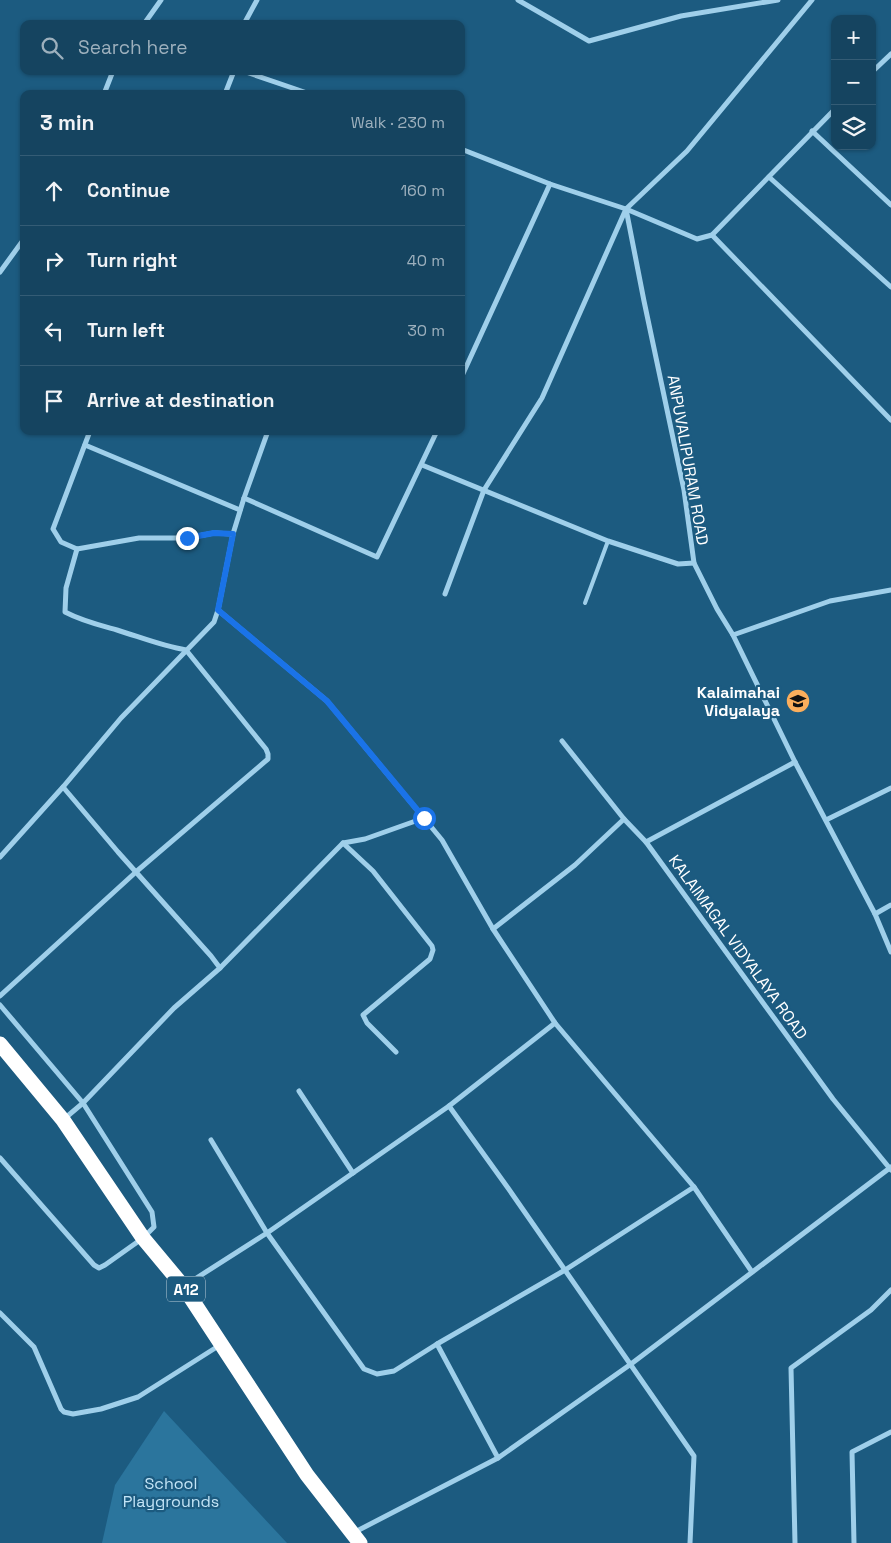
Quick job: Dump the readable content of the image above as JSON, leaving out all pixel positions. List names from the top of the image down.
{
  "streets": {
    "highway": ["A12"],
    "street": ["ANPUVALIPURAM ROAD", "KALAIMAGAL VIDYALAYA ROAD"]
  },
  "parks": ["School Playgrounds"],
  "places": {
    "school or university": ["Kalaimahai Vidyalaya"]
  },
  "page": {
    "map_buttons": ["+", "−"],
    "search": "Search here",
    "heading": ["3 min", "Walk · 230 m"],
    "list": [
      ["Continue", "160 m"],
      ["Turn right", "40 m"],
      ["Turn left", "30 m"],
      "Arrive at destination"
    ]
  }
}
